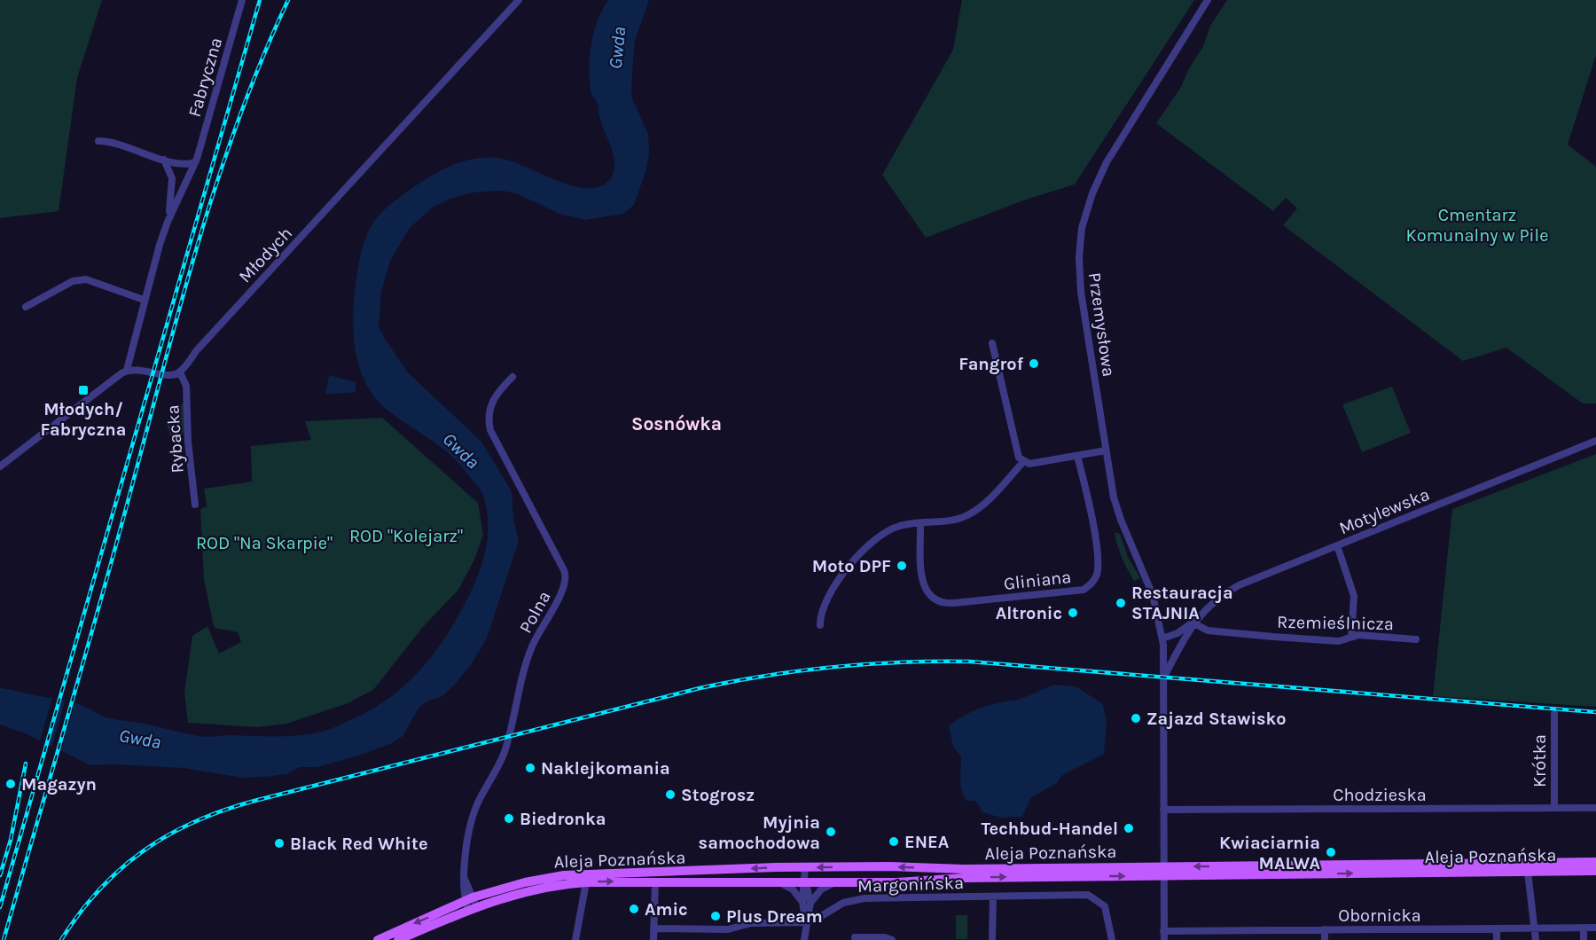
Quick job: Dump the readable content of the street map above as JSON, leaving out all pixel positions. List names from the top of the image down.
{
  "streets": {
    "main road": ["Aleja Poznańska"],
    "street": [
      "Fabryczna",
      "Młodych",
      "Przemysłowa",
      "Rybacka",
      "Motylewska",
      "Gliniana",
      "Polna",
      "Rzemieślnicza",
      "Krótka",
      "Chodzieska",
      "Margonińska",
      "Obornicka"
    ]
  },
  "crossings": [
    ["Młodych", "Rybacka"],
    ["Przemysłowa", "Motylewska"],
    ["Motylewska", "Rzemieślnicza"],
    ["Motylewska", "Chodzieska"],
    ["Motylewska", "Aleja Poznańska"],
    ["Motylewska", "Obornicka"],
    ["Polna", "Aleja Poznańska"],
    ["Krótka", "Chodzieska"]
  ],
  "districts": ["Sosnówka"],
  "water": ["Gwda"],
  "parks": ["Cmentarz Komunalny w Pile", "ROD \"Kolejarz\"", "ROD \"Na Skarpie\""],
  "places": {
    "other": [
      "Fangrof",
      "Moto DPF",
      "Restauracja STAJNIA",
      "Altronic",
      "Zajazd Stawisko",
      "Naklejkomania",
      "Magazyn",
      "Stogrosz",
      "Biedronka",
      "Techbud-Handel",
      "Myjnia samochodowa",
      "ENEA",
      "Black Red White",
      "Kwiaciarnia MALWA",
      "Amic",
      "Plus Dream"
    ],
    "transit": ["Młodych/ Fabryczna"]
  }
}
